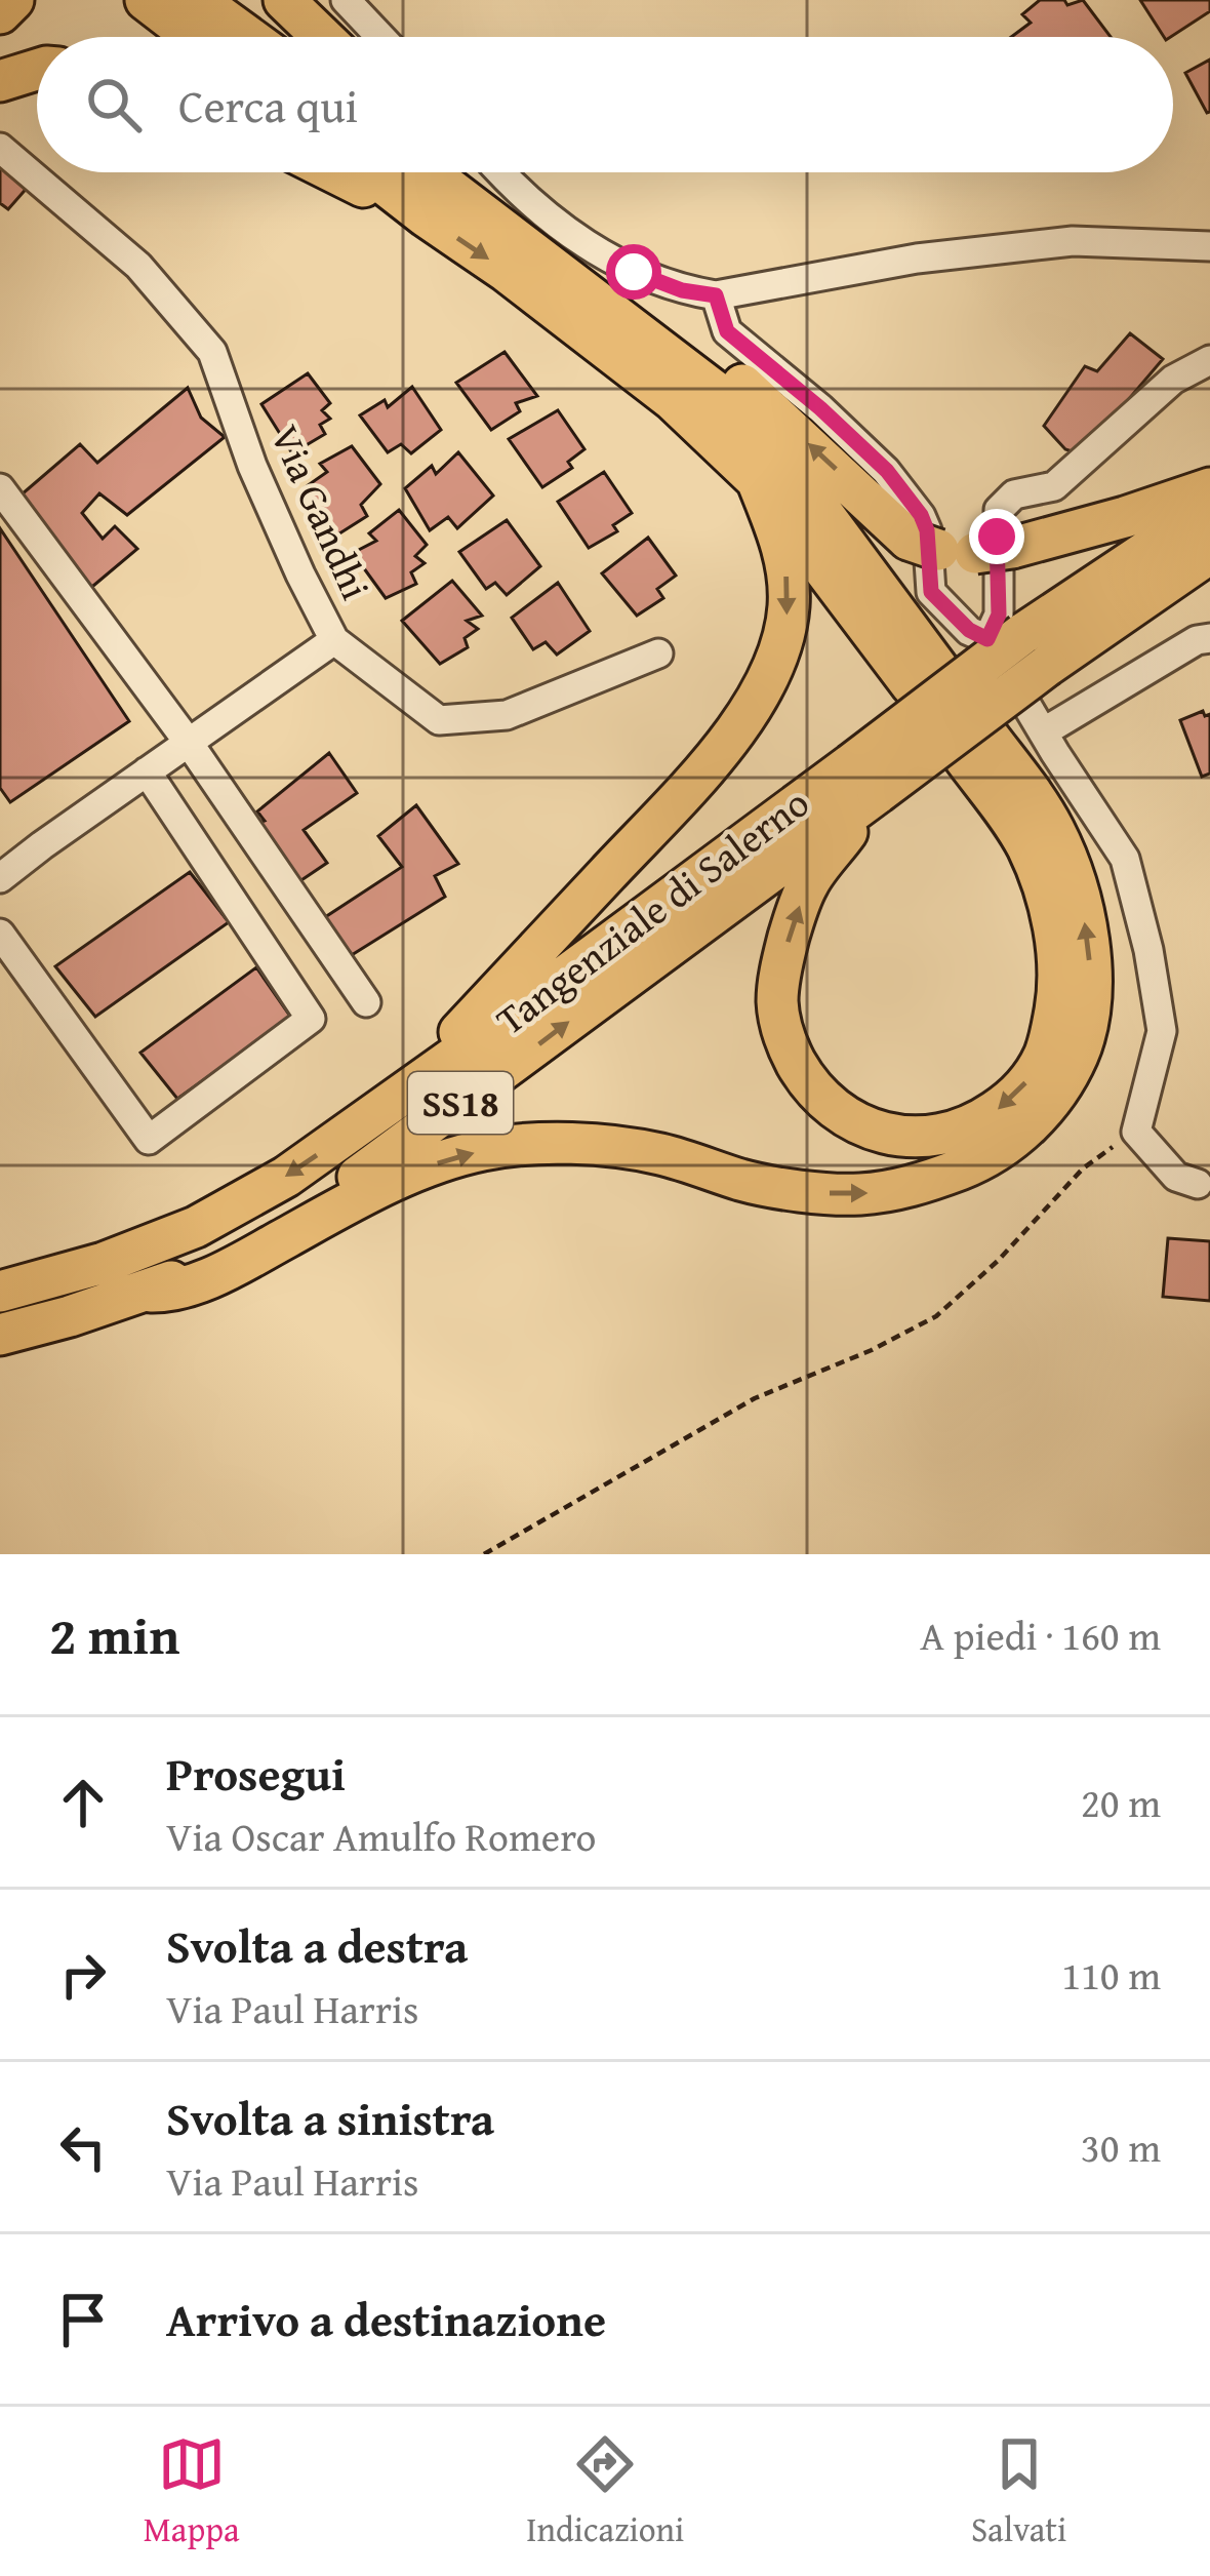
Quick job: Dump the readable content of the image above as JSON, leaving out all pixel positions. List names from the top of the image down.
{
  "streets": {
    "highway": ["Tangenziale di Salerno", "SS18"],
    "street": ["Via Gandhi"]
  },
  "page": {
    "search": "Cerca qui",
    "heading": ["2 min", "A piedi · 160 m"],
    "list": [
      ["Prosegui", "Via Oscar Amulfo Romero", "20 m"],
      ["Svolta a destra", "Via Paul Harris", "110 m"],
      ["Svolta a sinistra", "Via Paul Harris", "30 m"],
      "Arrivo a destinazione"
    ],
    "nav": ["Mappa", "Indicazioni", "Salvati"]
  }
}
